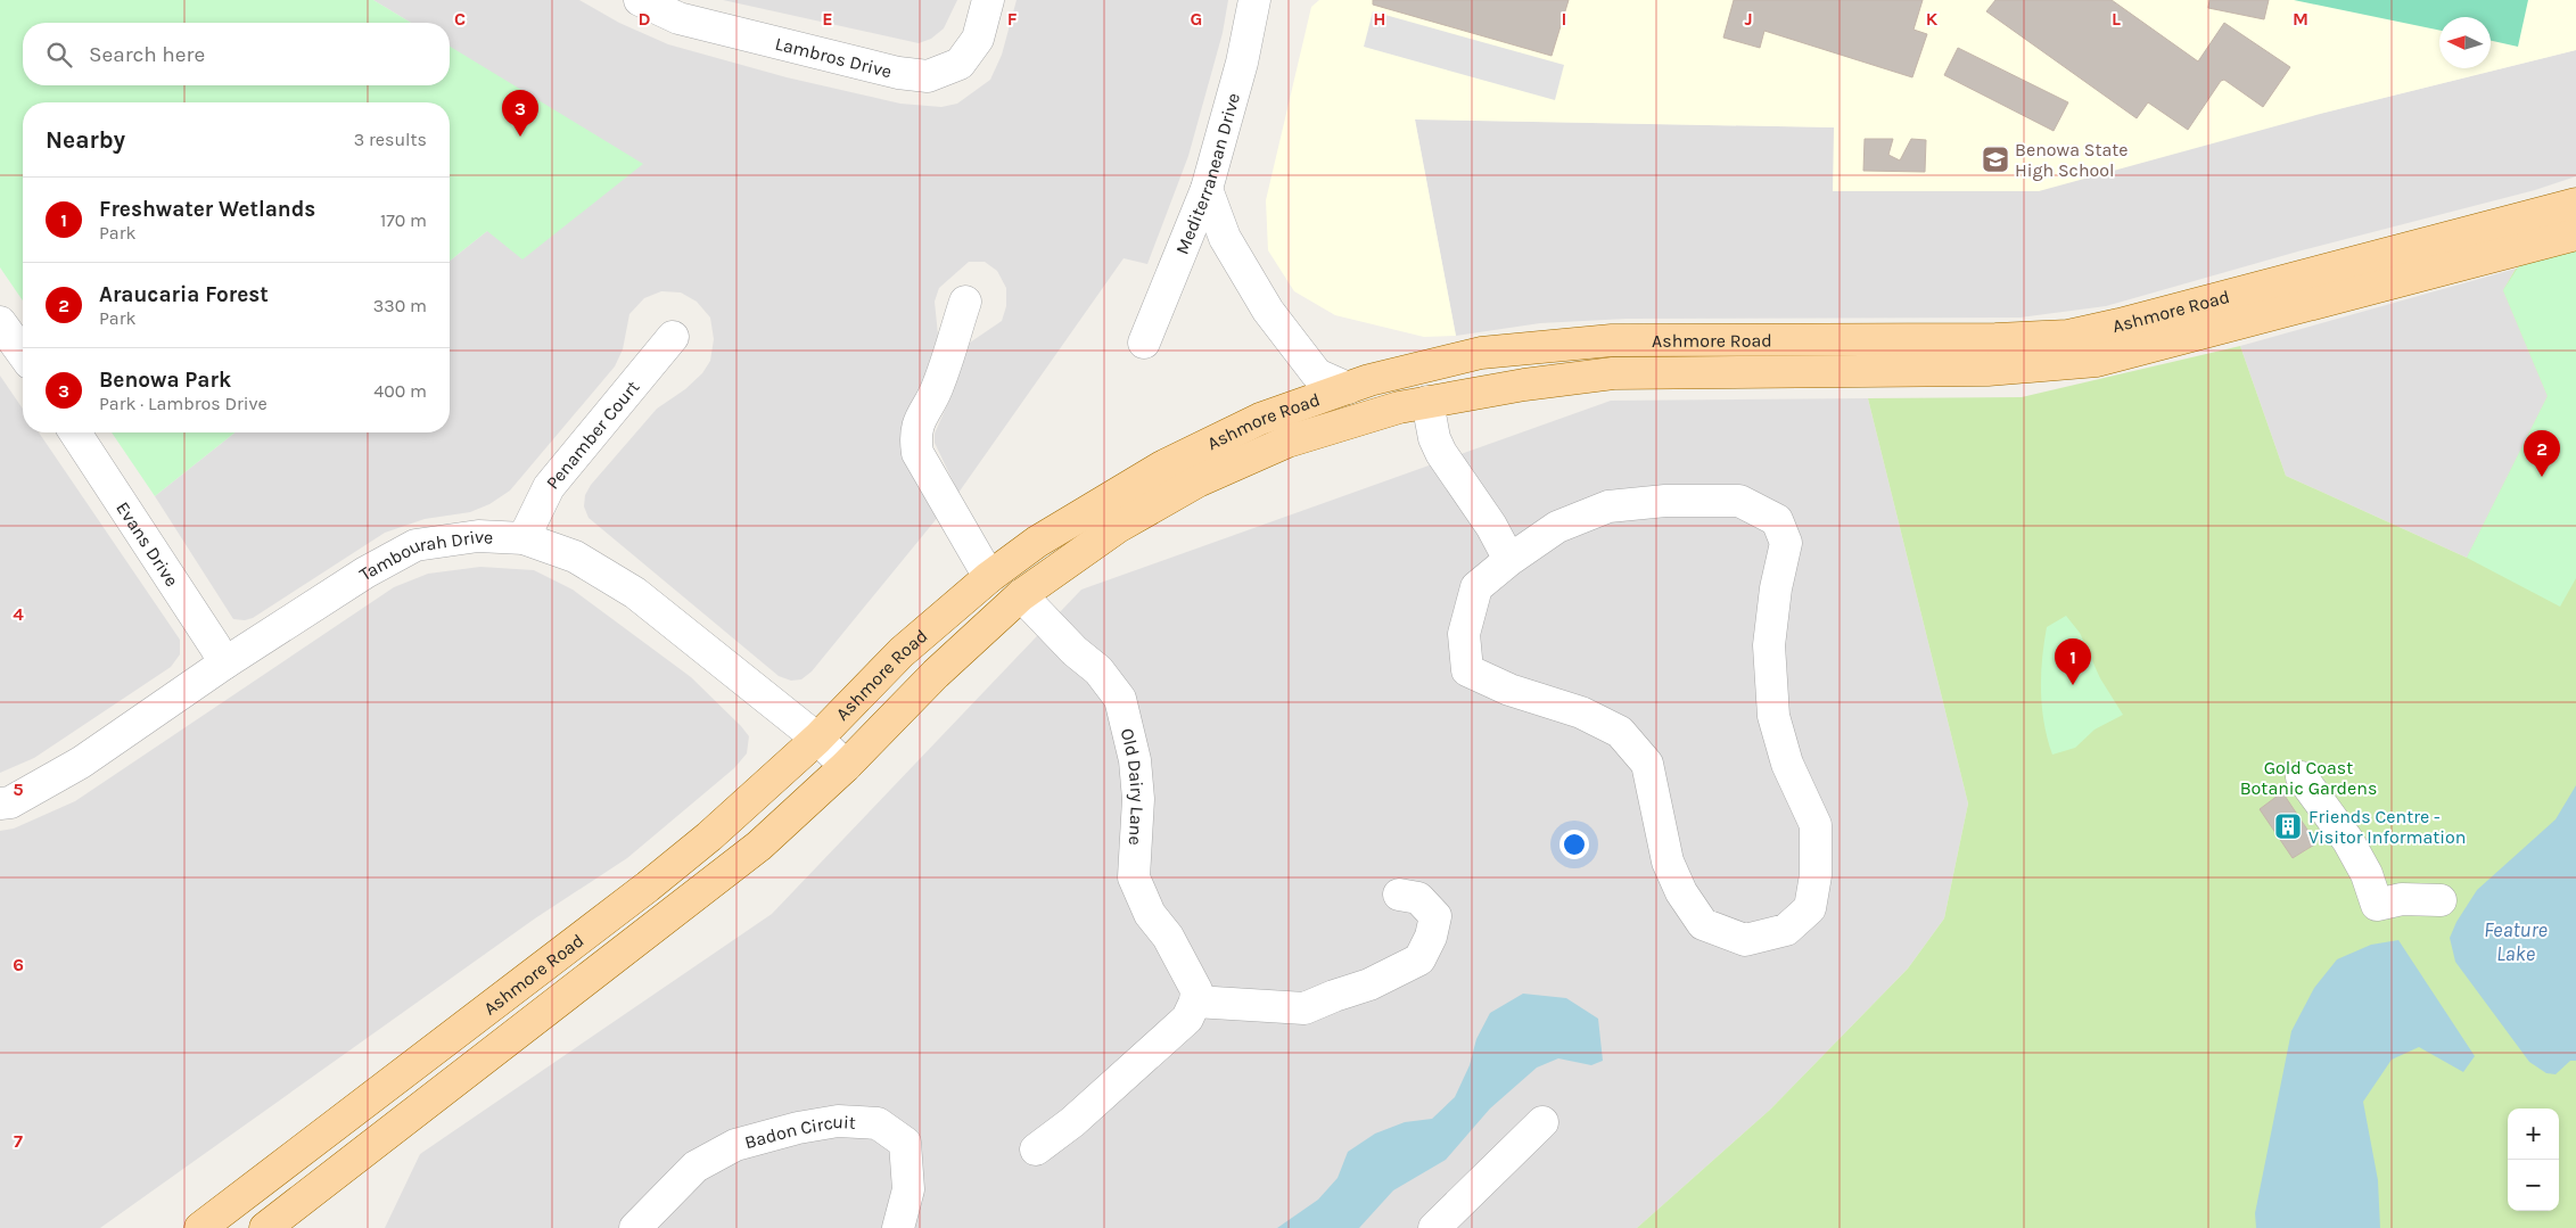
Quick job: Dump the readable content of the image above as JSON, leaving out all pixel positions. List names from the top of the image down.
{
  "streets": {
    "main road": ["Ashmore Road"],
    "street": [
      "Lambros Drive",
      "Mediterranean Drive",
      "Penamber Court",
      "Evans Drive",
      "Tambourah Drive",
      "Old Dairy Lane",
      "Badon Circuit"
    ]
  },
  "crossings": [
    ["Ashmore Road", "Tambourah Drive"],
    ["Ashmore Road", "Old Dairy Lane"],
    ["Penamber Court", "Tambourah Drive"],
    ["Evans Drive", "Tambourah Drive"]
  ],
  "water": ["Feature Lake"],
  "parks": ["Gold Coast Botanic Gardens"],
  "places": {
    "school or university": ["Benowa State High School"],
    "building": ["Friends Centre - Visitor Information"]
  },
  "north": "left",
  "page": {
    "search": "Search here",
    "pins": ["3", "2", "1"],
    "heading": ["Nearby", "3 results"],
    "list": [
      {
        "mark": "1",
        "name": "Freshwater Wetlands",
        "note": "Park",
        "value": "170 m"
      },
      {
        "mark": "2",
        "name": "Araucaria Forest",
        "note": "Park",
        "value": "330 m"
      },
      {
        "mark": "3",
        "name": "Benowa Park",
        "note": "Park · Lambros Drive",
        "value": "400 m"
      }
    ],
    "map_buttons": ["+", "−"]
  },
  "grid": {
    "columns": [
      "C",
      "D",
      "E",
      "F",
      "G",
      "H",
      "I",
      "J",
      "K",
      "L",
      "M"
    ],
    "rows": [
      "4",
      "5",
      "6",
      "7"
    ]
  }
}
